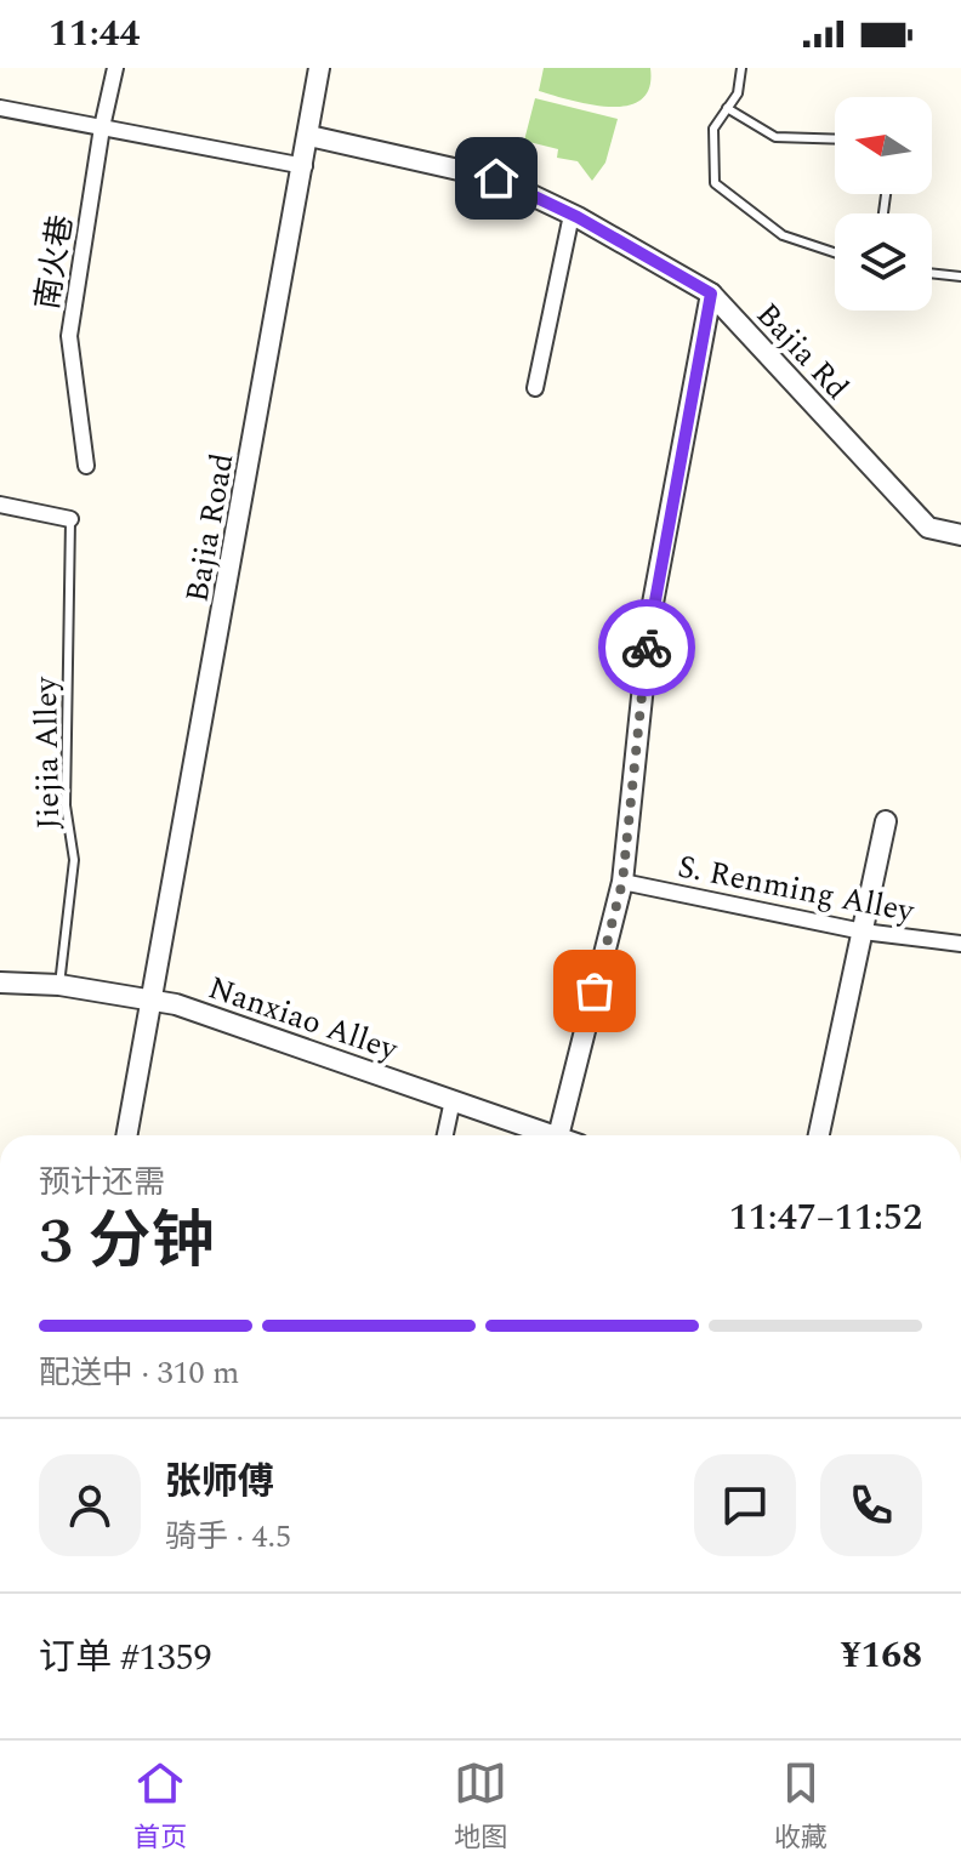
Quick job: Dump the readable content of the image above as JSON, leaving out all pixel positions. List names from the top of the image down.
{
  "streets": {
    "street": [
      "南火巷",
      "Bajia Rd",
      "Bajia Road",
      "S. Renming Alley",
      "Nanxiao Alley"
    ],
    "lane": ["Jiejia Alley"]
  },
  "crossings": [
    ["Bajia Rd", "Bajia Road"],
    ["Bajia Road", "Nanxiao Alley"],
    ["Jiejia Alley", "Nanxiao Alley"]
  ],
  "north": "left",
  "page": {
    "status": "11:44",
    "heading": ["3 分钟", "预计还需", "11:47–11:52"],
    "panel": [
      "张师傅",
      "骑手 · 4.5",
      "订单 #1359",
      "¥168"
    ],
    "bar": "配送中 · 310 m",
    "tabs": ["首页", "地图", "收藏"]
  }
}
